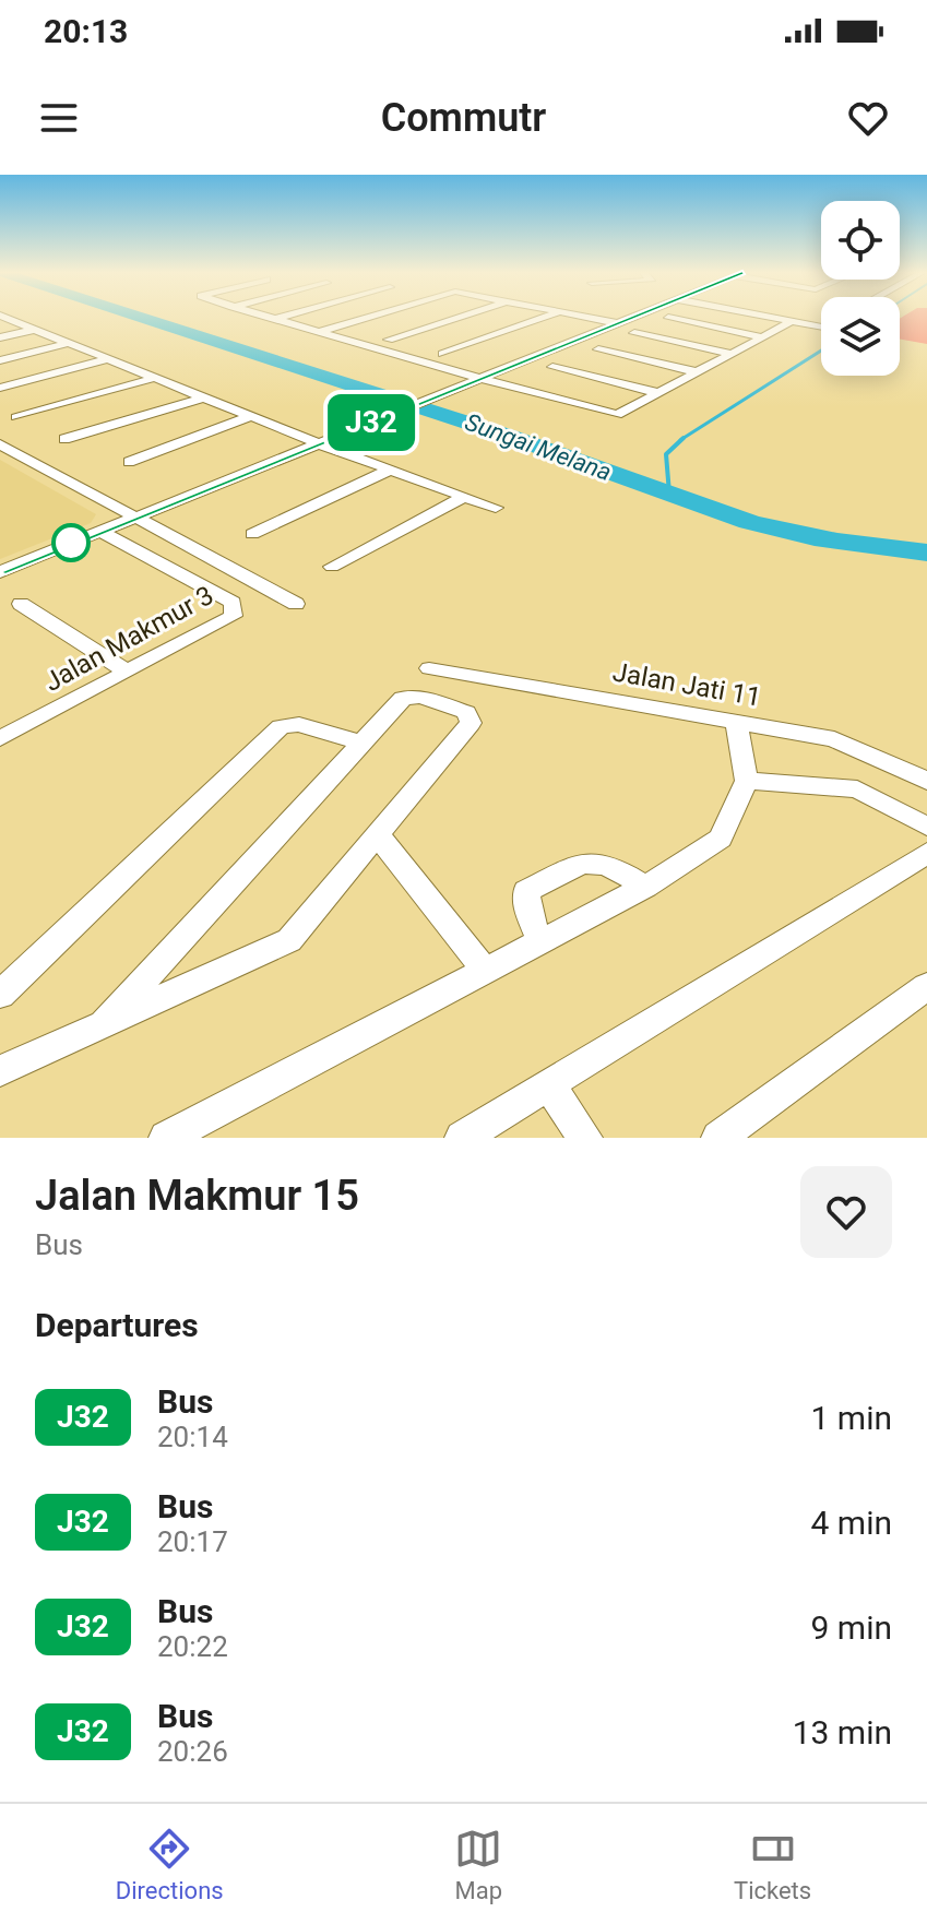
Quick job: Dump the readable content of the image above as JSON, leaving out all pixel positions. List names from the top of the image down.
{
  "streets": {
    "street": ["Jalan Makmur 3", "Jalan Jati 11"]
  },
  "water": ["Sungai Melana"],
  "lines": ["bus line J32"],
  "page": {
    "status": "20:13",
    "header": "Commutr",
    "on_map": "J32",
    "heading": [
      ["Jalan Makmur 15", "Bus"],
      "Departures"
    ],
    "list": [
      {
        "mark": "J32",
        "name": "Bus",
        "note": "20:14",
        "value": "1 min"
      },
      {
        "mark": "J32",
        "name": "Bus",
        "note": "20:17",
        "value": "4 min"
      },
      {
        "mark": "J32",
        "name": "Bus",
        "note": "20:22",
        "value": "9 min"
      },
      {
        "mark": "J32",
        "name": "Bus",
        "note": "20:26",
        "value": "13 min"
      }
    ],
    "tabs": ["Directions", "Map", "Tickets"]
  }
}
